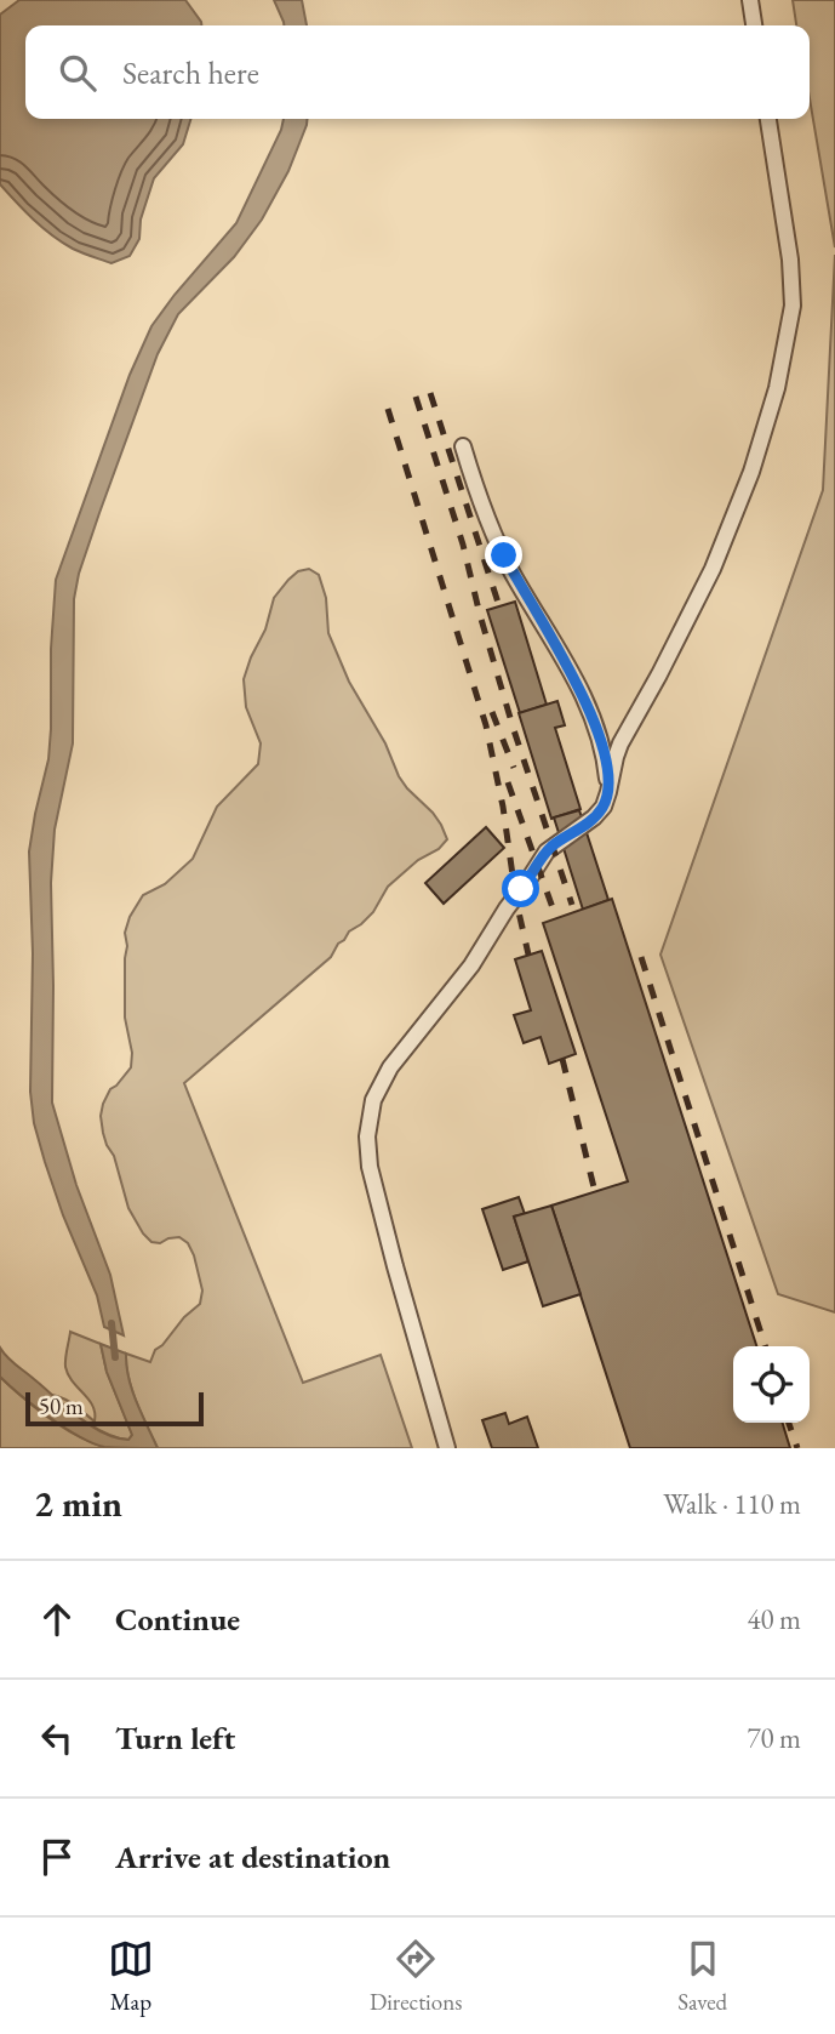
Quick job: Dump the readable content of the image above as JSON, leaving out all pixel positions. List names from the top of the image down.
{
  "scale_bar": "50 m",
  "page": {
    "search": "Search here",
    "scale": "50 m",
    "heading": ["2 min", "Walk · 110 m"],
    "list": [
      ["Continue", "40 m"],
      ["Turn left", "70 m"],
      "Arrive at destination"
    ],
    "nav": ["Map", "Directions", "Saved"]
  }
}
